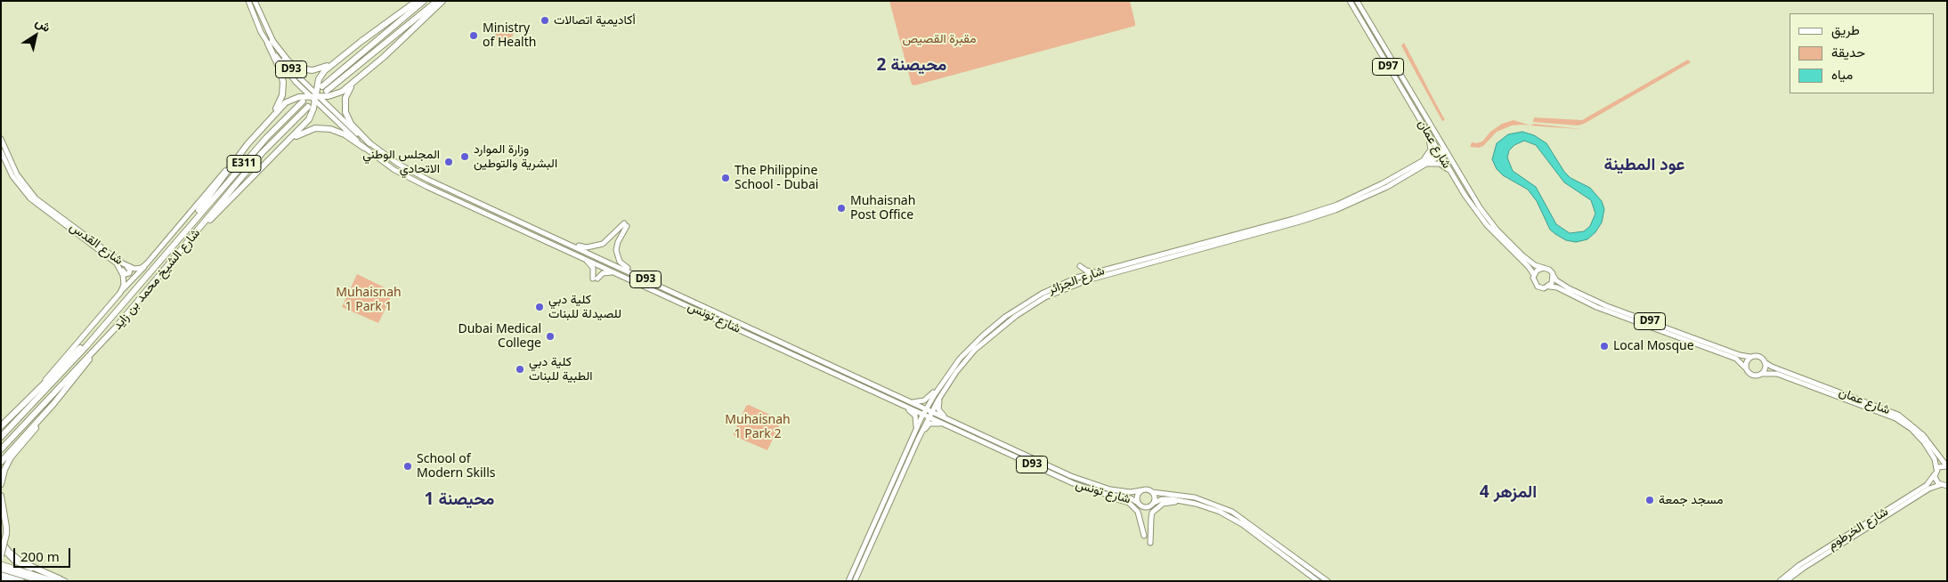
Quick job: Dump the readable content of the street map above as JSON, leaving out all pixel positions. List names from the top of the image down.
{
  "streets": {
    "highway": ["E311", "شارع الشيخ محمد بن زايد"],
    "main road": [
      "D97",
      "D93",
      "شارع عمان",
      "شارع القدس",
      "شارع الجزائر",
      "شارع تونس",
      "شارع الخرطوم"
    ]
  },
  "crossings": [
    ["D97", "شارع عمان"],
    ["D93", "شارع تونس"],
    ["شارع عمان", "شارع الجزائر"],
    ["شارع عمان", "شارع الخرطوم"],
    ["شارع الجزائر", "شارع تونس"]
  ],
  "districts": [
    "محيصنة 2",
    "عود المطينة",
    "المزهر 4",
    "محيصنة 1"
  ],
  "parks": ["مقبرة القصيص", "Muhaisnah 1 Park 1", "Muhaisnah 1 Park 2"],
  "places": [
    "أكاديمية اتصالات",
    "Ministry of Health",
    "وزارة الموارد البشرية والتوطين",
    "المجلس الوطني الاتحادي",
    "The Philippine School - Dubai",
    "Muhaisnah Post Office",
    "كلية دبي للصيدلة للبنات",
    "Dubai Medical College",
    "Local Mosque",
    "كلية دبي الطبية للبنات",
    "School of Modern Skills",
    "مسجد جمعة"
  ],
  "legend": ["طريق", "حديقة", "مياه"],
  "scale_bar": "200 m",
  "north": "top right"
}
